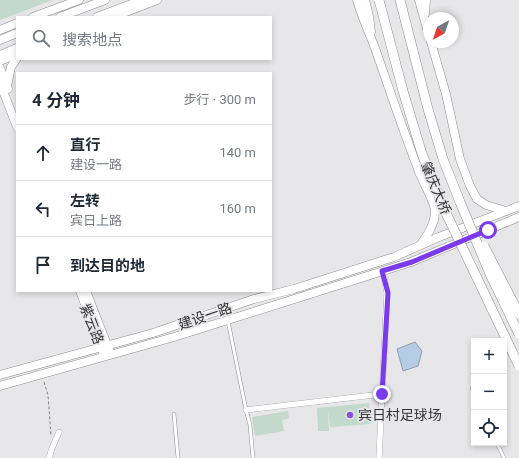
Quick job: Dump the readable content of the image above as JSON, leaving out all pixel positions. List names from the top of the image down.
{
  "streets": {
    "main road": ["肇庆大桥", "建设一路", "紫云路"]
  },
  "crossings": [
    ["建设一路", "紫云路"]
  ],
  "places": ["宾日村足球场"],
  "north": "bottom left",
  "page": {
    "search": "搜索地点",
    "heading": ["4 分钟", "步行 · 300 m"],
    "list": [
      ["直行", "建设一路", "140 m"],
      ["左转", "宾日上路", "160 m"],
      "到达目的地"
    ],
    "map_buttons": ["+", "−"]
  }
}
